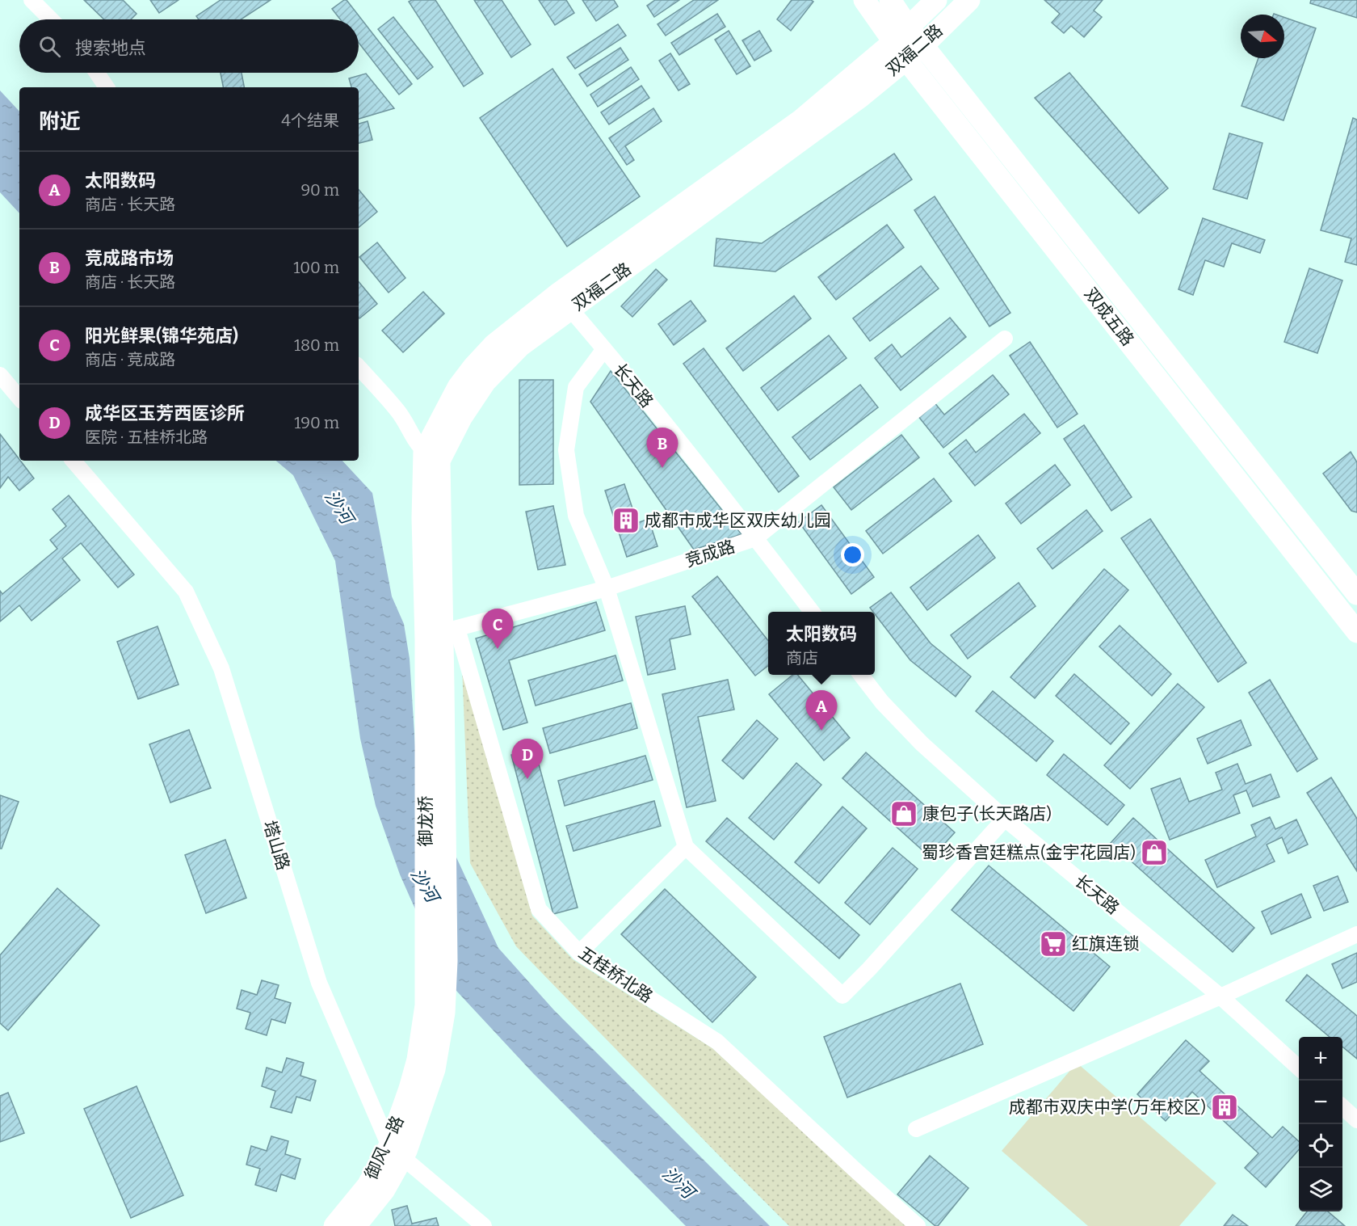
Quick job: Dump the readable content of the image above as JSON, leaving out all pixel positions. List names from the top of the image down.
{
  "streets": {
    "main road": [
      "双福二路",
      "双成五路",
      "御龙桥",
      "御风一路"
    ],
    "street": [
      "长天路",
      "竞成路",
      "塔山路",
      "五桂桥北路"
    ]
  },
  "crossings": [
    ["双福二路", "双成五路"],
    ["双福二路", "长天路"],
    ["双福二路", "竞成路"],
    ["双福二路", "御龙桥"],
    ["双福二路", "五桂桥北路"],
    ["长天路", "竞成路"],
    ["竞成路", "御龙桥"],
    ["竞成路", "五桂桥北路"],
    ["御龙桥", "五桂桥北路"],
    ["御龙桥", "御风一路"],
    ["塔山路", "御风一路"]
  ],
  "water": ["沙河"],
  "places": {
    "building": ["成都市成华区双庆幼儿园", "成都市双庆中学(万年校区)"],
    "shop": ["康包子(长天路店)", "蜀珍香宫廷糕点(金宇花园店)"],
    "supermarket": ["红旗连锁"]
  },
  "north": "right",
  "page": {
    "search": "搜索地点",
    "heading": ["附近", "4个结果"],
    "list": [
      {
        "mark": "A",
        "name": "太阳数码",
        "note": "商店 · 长天路",
        "value": "90 m"
      },
      {
        "mark": "B",
        "name": "竞成路市场",
        "note": "商店 · 长天路",
        "value": "100 m"
      },
      {
        "mark": "C",
        "name": "阳光鲜果(锦华苑店)",
        "note": "商店 · 竞成路",
        "value": "180 m"
      },
      {
        "mark": "D",
        "name": "成华区玉芳西医诊所",
        "note": "医院 · 五桂桥北路",
        "value": "190 m"
      }
    ],
    "pins": [
      "B",
      "C",
      "A",
      "D"
    ],
    "popup": ["太阳数码", "商店"],
    "map_buttons": ["+", "−"]
  }
}
